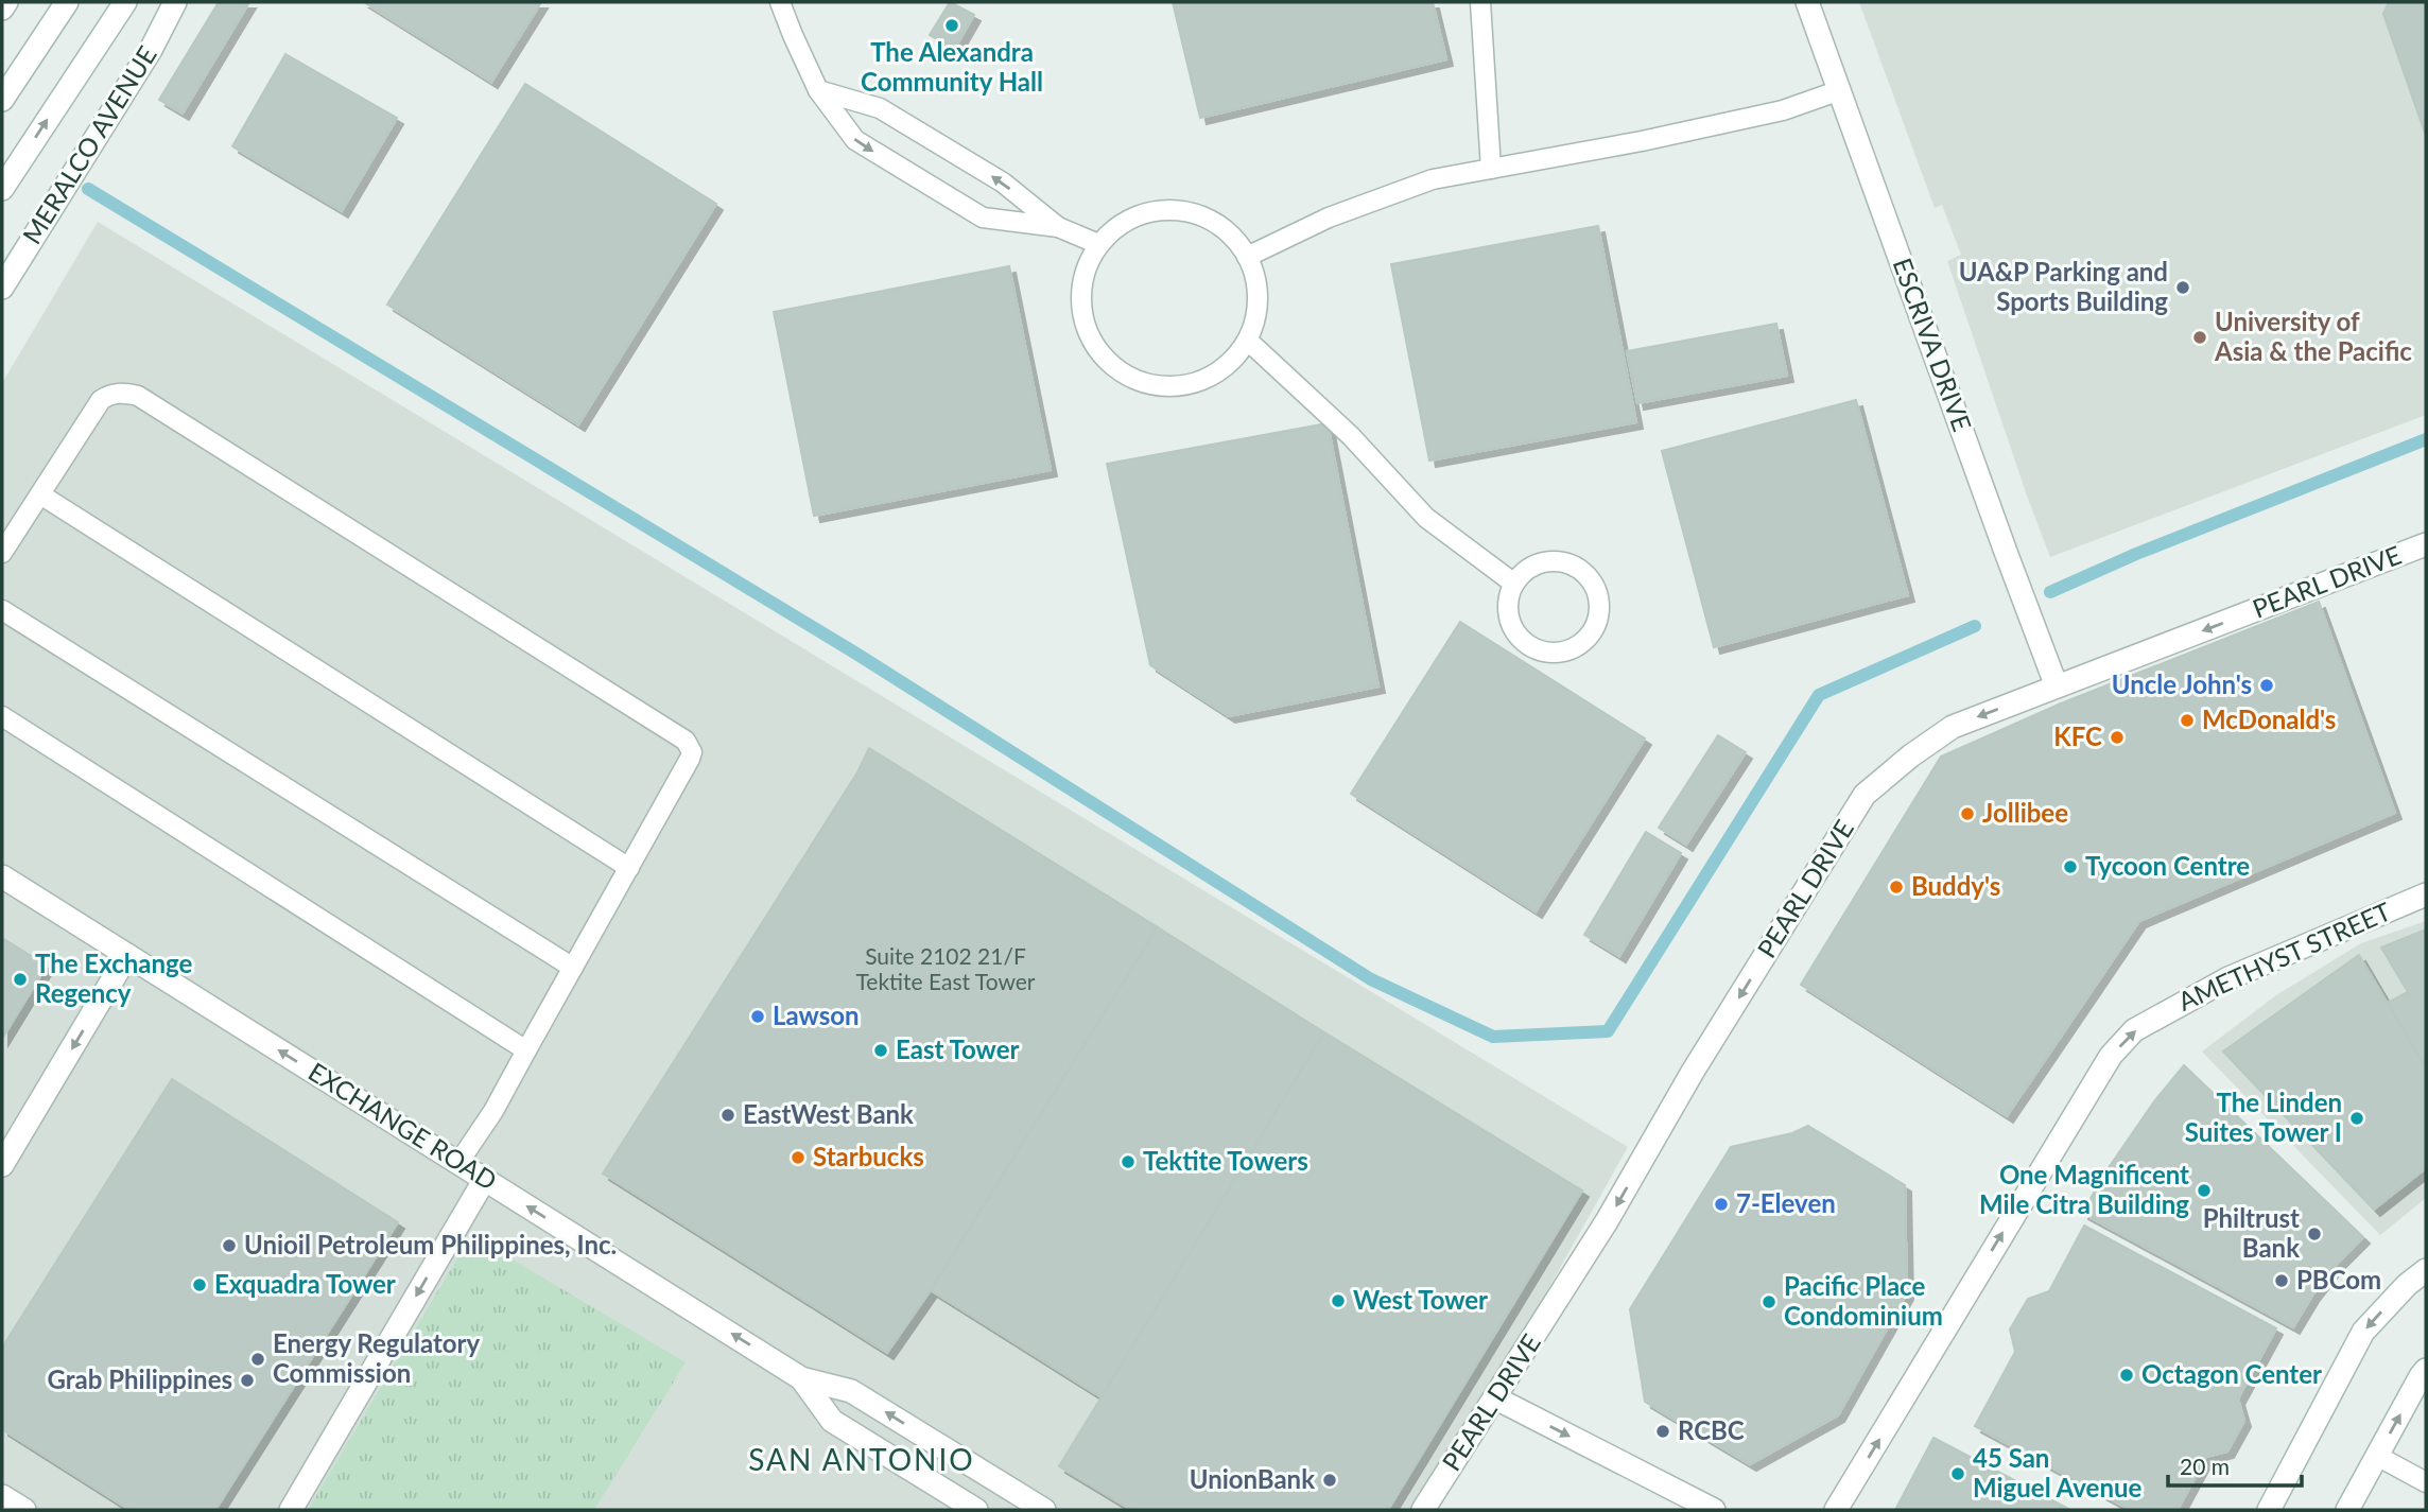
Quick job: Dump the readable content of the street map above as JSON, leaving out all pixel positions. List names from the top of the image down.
{
  "streets": {
    "street": [
      "MERALCO AVENUE",
      "ESCRIVA DRIVE",
      "PEARL DRIVE",
      "AMETHYST STREET",
      "EXCHANGE ROAD"
    ]
  },
  "crossings": [
    ["ESCRIVA DRIVE", "PEARL DRIVE"]
  ],
  "one_way": ["PEARL DRIVE", "AMETHYST STREET", "EXCHANGE ROAD"],
  "districts": ["SAN ANTONIO"],
  "places": [
    "The Alexandra Community Hall",
    "UA&P Parking and Sports Building",
    "University of Asia & the Pacific",
    "Uncle John's",
    "McDonald's",
    "KFC",
    "Jollibee",
    "Tycoon Centre",
    "Buddy's",
    "The Exchange Regency",
    "Lawson",
    "East Tower",
    "EastWest Bank",
    "The Linden Suites Tower I",
    "Starbucks",
    "Tektite Towers",
    "One Magnificent Mile Citra Building",
    "7-Eleven",
    "Philtrust Bank",
    "Unioil Petroleum Philippines, Inc.",
    "PBCom",
    "Exquadra Tower",
    "West Tower",
    "Pacific Place Condominium",
    "Energy Regulatory Commission",
    "Octagon Center",
    "Grab Philippines",
    "RCBC",
    "45 San Miguel Avenue",
    "UnionBank"
  ],
  "house_numbers": ["Suite 2102 21/F Tektite East Tower"],
  "scale_bar": "20 m"
}
